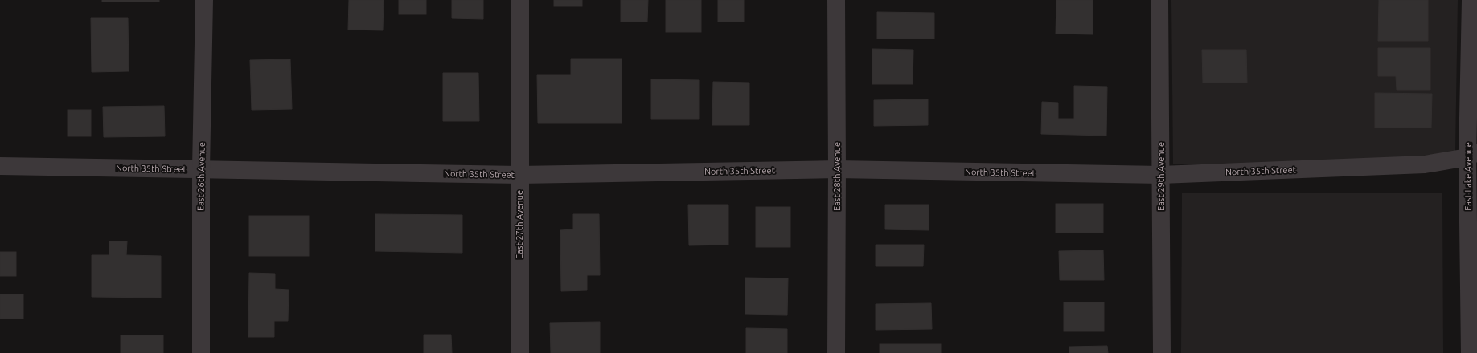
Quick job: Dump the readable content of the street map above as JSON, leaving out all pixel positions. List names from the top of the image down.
{
  "streets": {
    "street": [
      "North 35th Street",
      "East 26th Avenue",
      "East 28th Avenue",
      "East 29th Avenue",
      "East Lake Avenue",
      "East 27th Avenue"
    ]
  },
  "crossings": [
    ["North 35th Street", "East 26th Avenue"],
    ["North 35th Street", "East 28th Avenue"],
    ["North 35th Street", "East 29th Avenue"],
    ["North 35th Street", "East Lake Avenue"],
    ["North 35th Street", "East 27th Avenue"]
  ]
}
